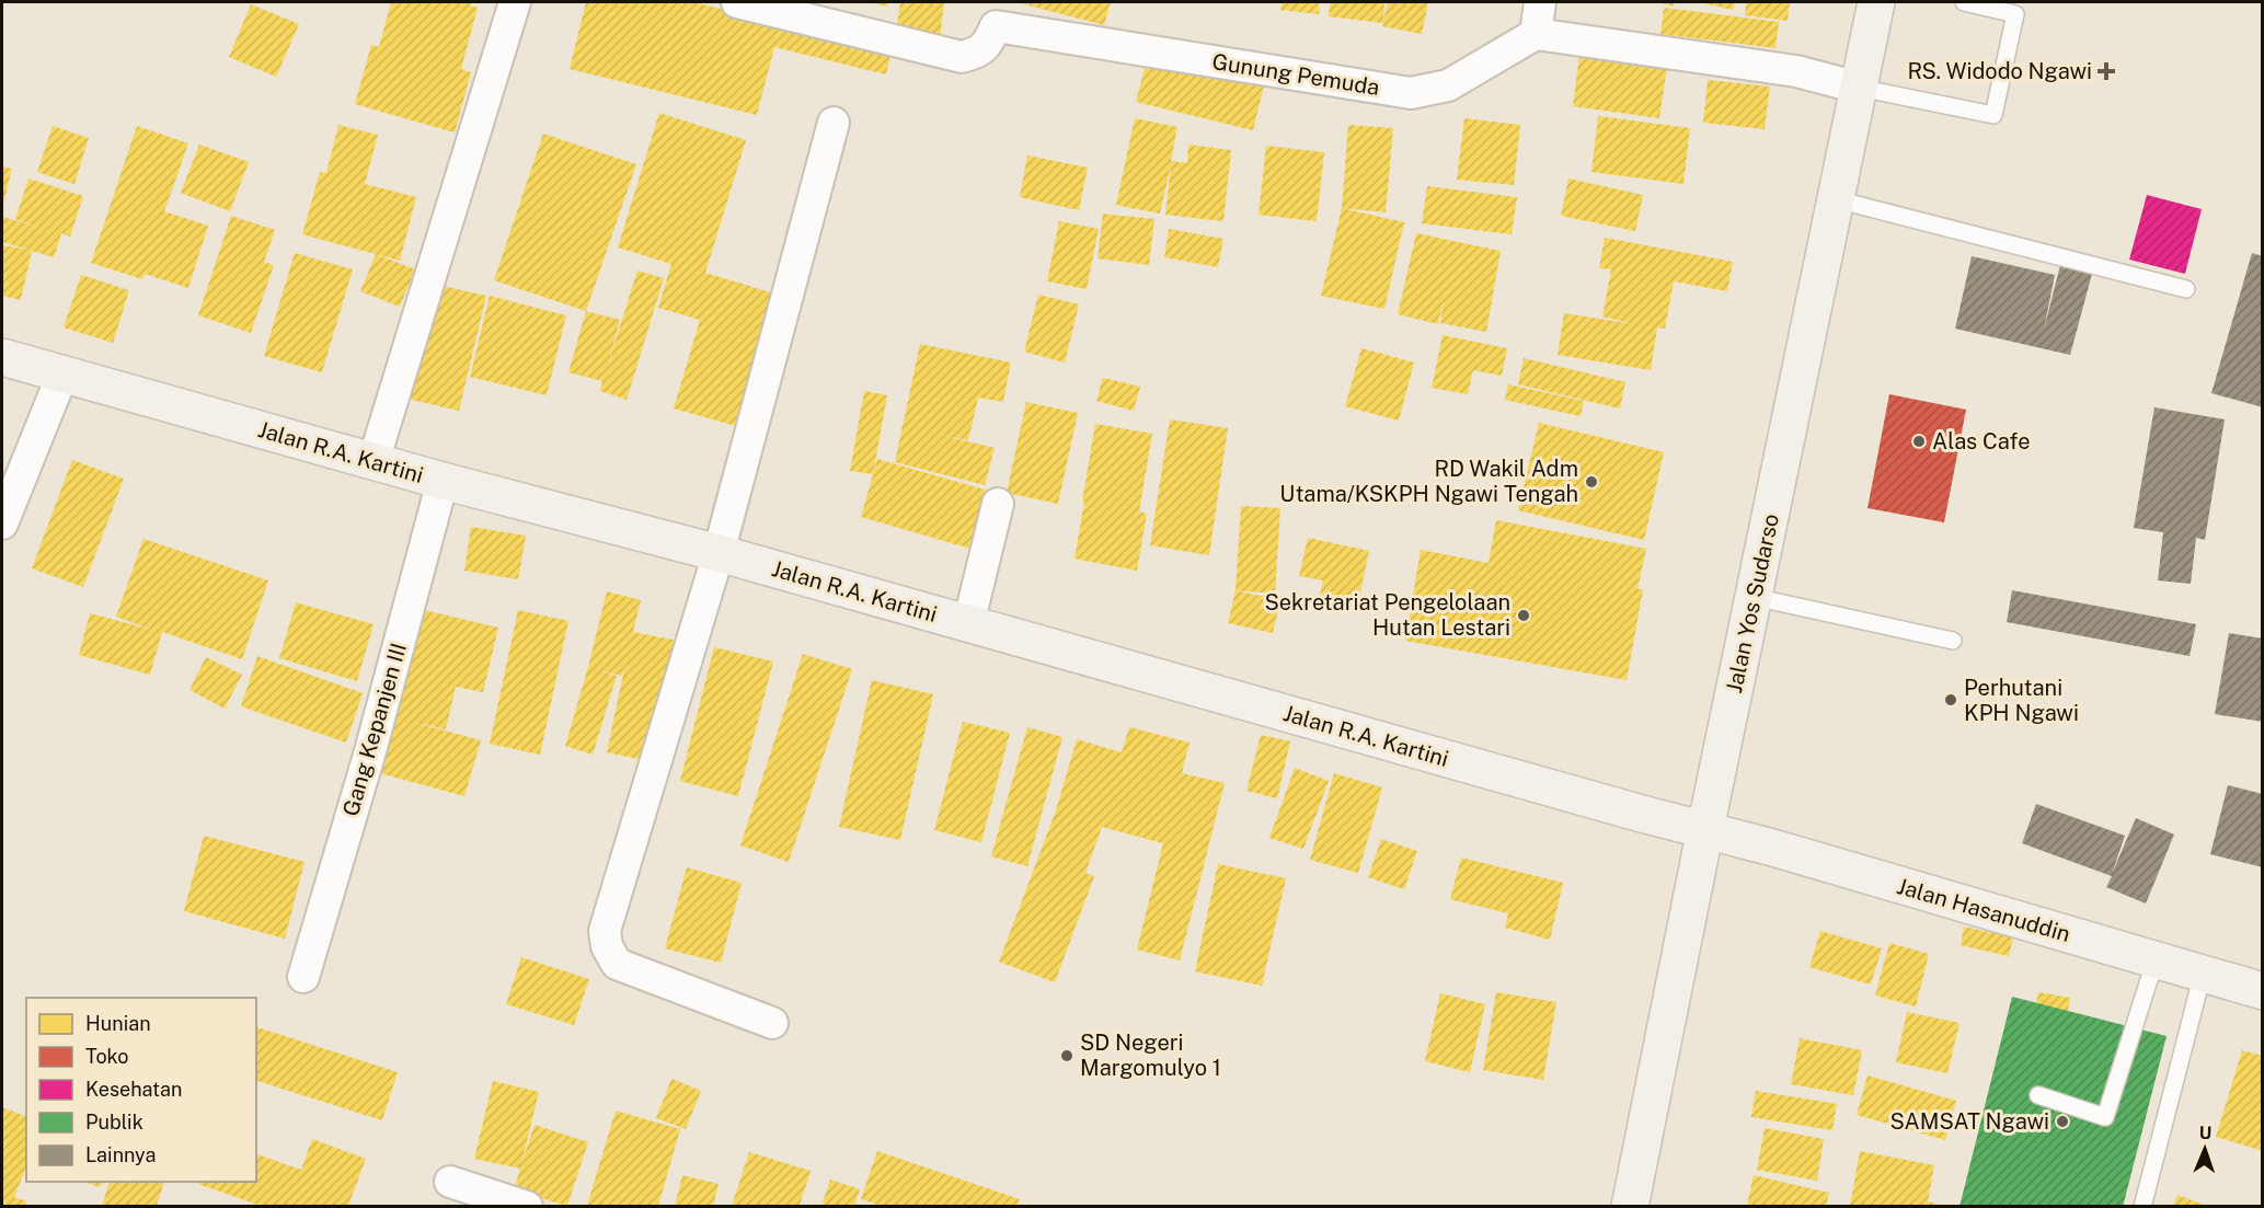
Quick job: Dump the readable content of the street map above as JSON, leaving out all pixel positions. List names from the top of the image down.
{
  "streets": {
    "street": [
      "Gunung Pemuda",
      "Jalan R.A. Kartini",
      "Jalan Yos Sudarso",
      "Gang Kepanjen III",
      "Jalan Hasanuddin"
    ]
  },
  "crossings": [
    ["Jalan R.A. Kartini", "Jalan Yos Sudarso"],
    ["Jalan R.A. Kartini", "Gang Kepanjen III"],
    ["Jalan R.A. Kartini", "Jalan Hasanuddin"],
    ["Jalan Yos Sudarso", "Jalan Hasanuddin"]
  ],
  "places": {
    "health": ["RS. Widodo Ngawi"],
    "other": [
      "Alas Cafe",
      "RD Wakil Adm Utama/KSKPH Ngawi Tengah",
      "Sekretariat Pengelolaan Hutan Lestari",
      "Perhutani KPH Ngawi",
      "SD Negeri Margomulyo 1",
      "SAMSAT Ngawi"
    ]
  },
  "legend": [
    "Hunian",
    "Toko",
    "Kesehatan",
    "Publik",
    "Lainnya"
  ],
  "north": "top"
}
